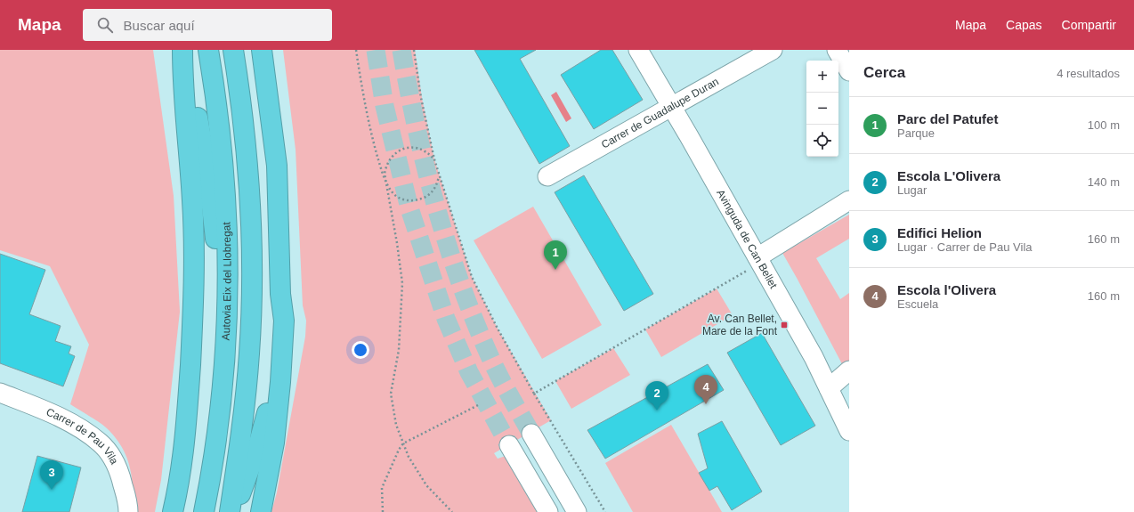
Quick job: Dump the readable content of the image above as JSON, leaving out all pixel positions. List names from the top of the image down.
{
  "streets": {
    "highway": ["Autovia Eix del Llobregat"],
    "street": ["Carrer de Guadalupe Duran", "Avinguda de Can Bellet", "Carrer de Pau Vila"]
  },
  "crossings": [
    ["Carrer de Guadalupe Duran", "Avinguda de Can Bellet"]
  ],
  "places": {
    "transit": ["Av. Can Bellet, Mare de la Font"]
  },
  "page": {
    "header": "Mapa",
    "search": "Buscar aquí",
    "nav": ["Mapa", "Capas", "Compartir"],
    "heading": ["Cerca", "4 resultados"],
    "map_buttons": ["+", "−"],
    "list": [
      {
        "mark": "1",
        "name": "Parc del Patufet",
        "note": "Parque",
        "value": "100 m"
      },
      {
        "mark": "2",
        "name": "Escola L'Olivera",
        "note": "Lugar",
        "value": "140 m"
      },
      {
        "mark": "3",
        "name": "Edifici Helion",
        "note": "Lugar · Carrer de Pau Vila",
        "value": "160 m"
      },
      {
        "mark": "4",
        "name": "Escola l'Olivera",
        "note": "Escuela",
        "value": "160 m"
      }
    ],
    "pins": [
      "1",
      "4",
      "2",
      "3"
    ]
  }
}
